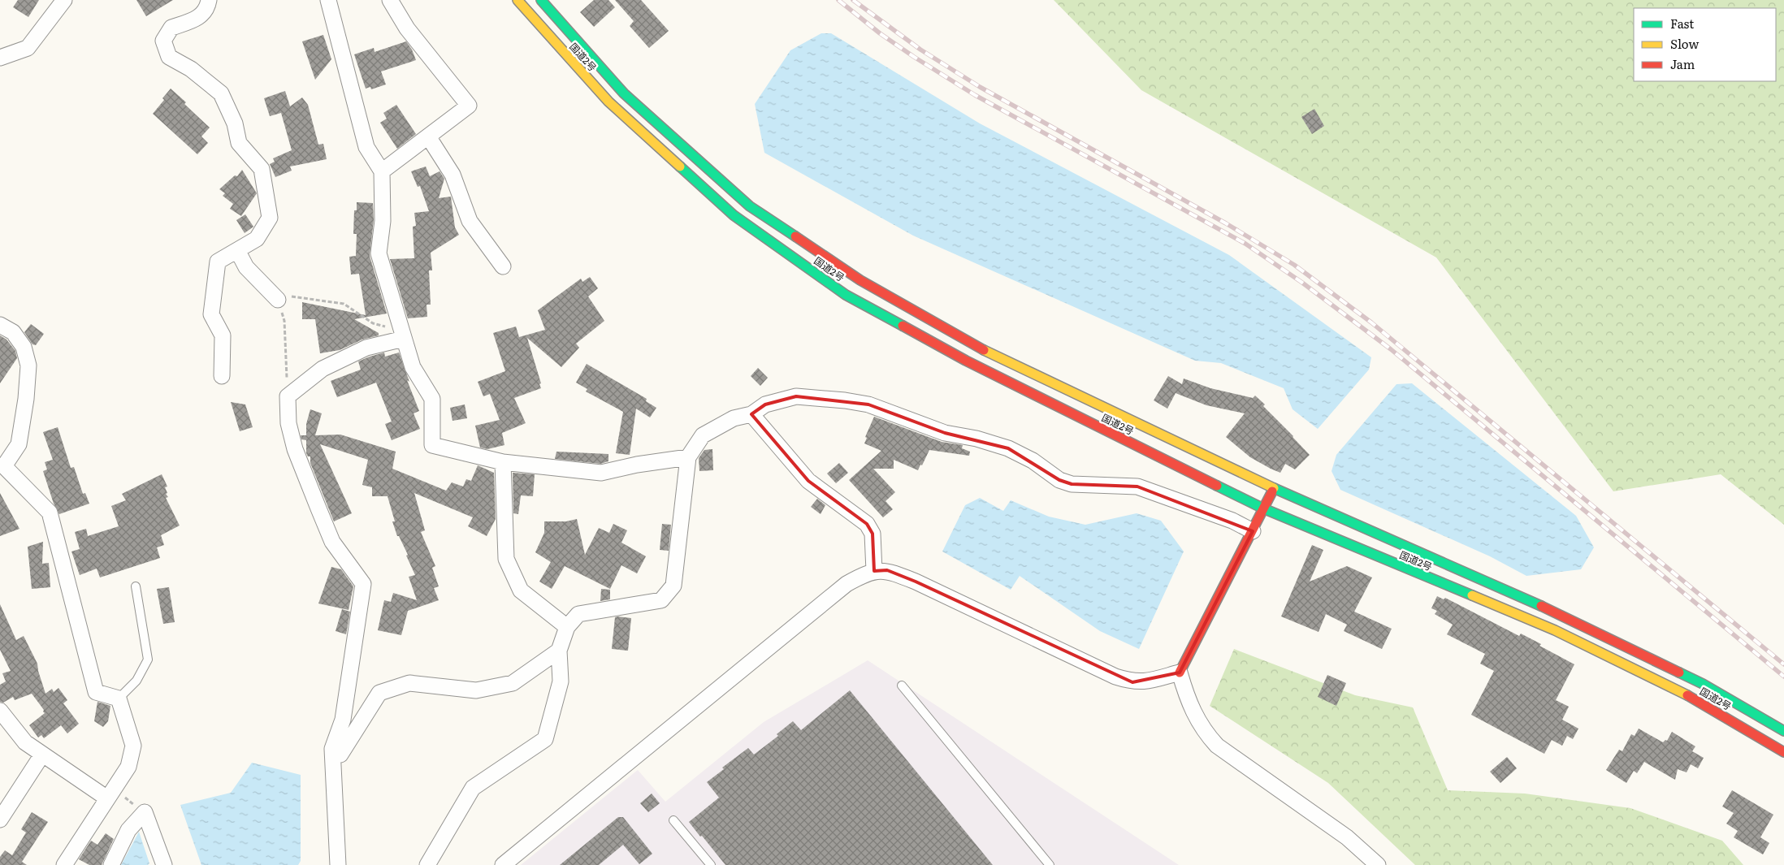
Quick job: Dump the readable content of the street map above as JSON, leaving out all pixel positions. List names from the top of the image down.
{
  "streets": {
    "main road": ["国道2号"]
  },
  "legend": ["Fast", "Slow", "Jam"]
}
